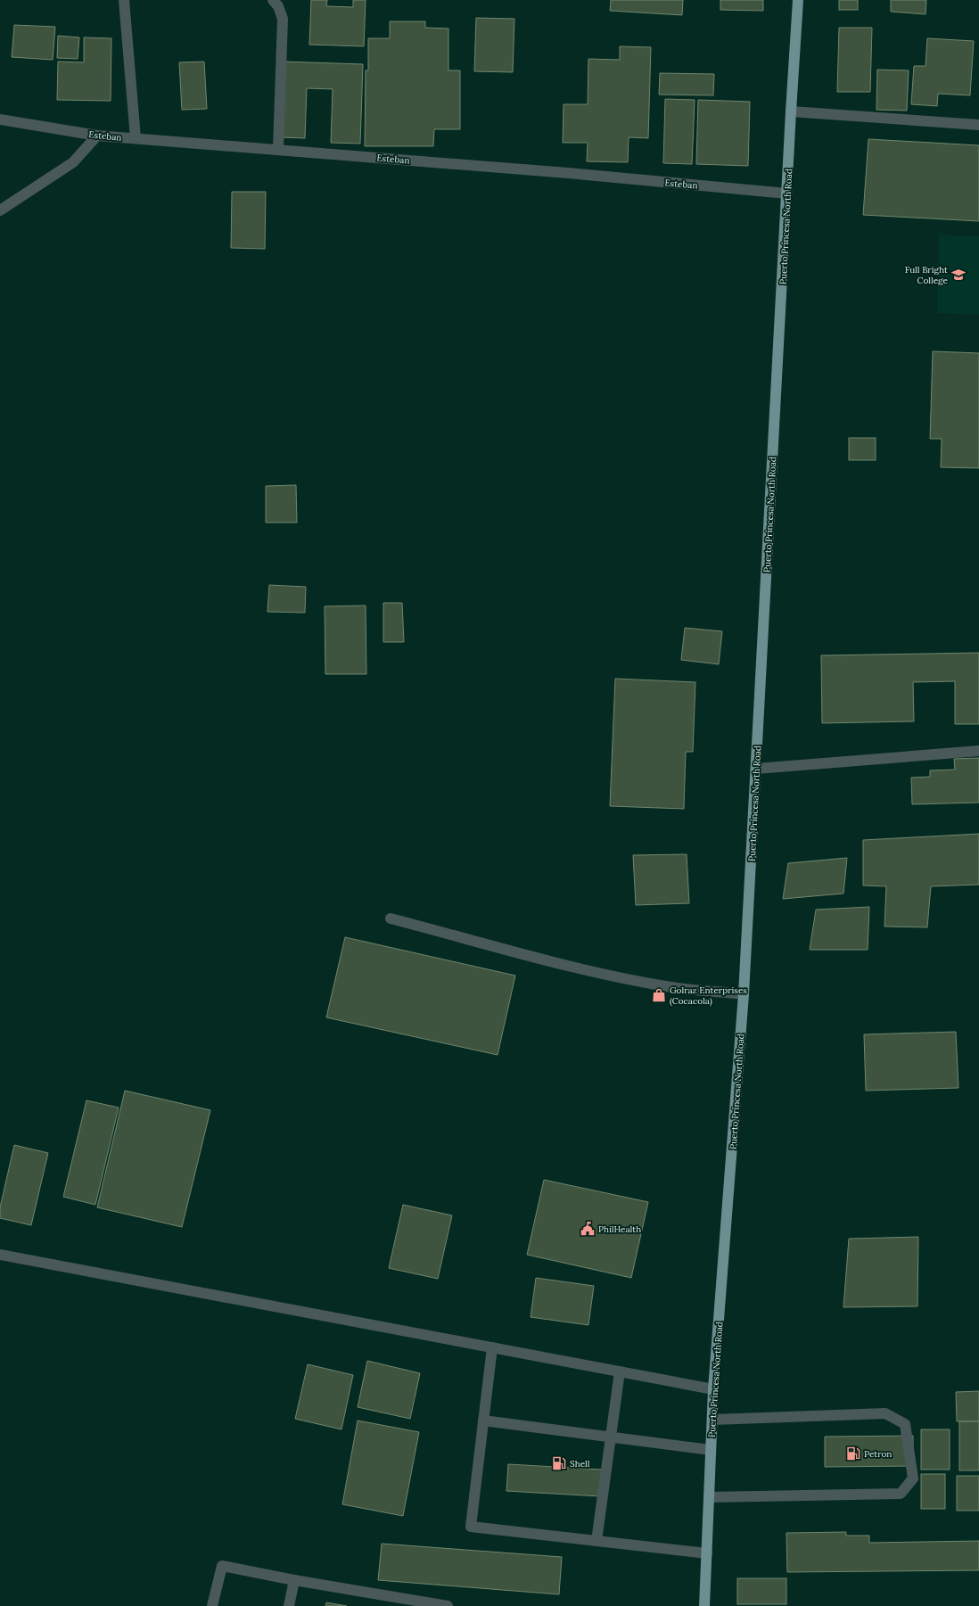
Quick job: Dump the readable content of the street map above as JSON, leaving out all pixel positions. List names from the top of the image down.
{
  "streets": {
    "main road": ["Puerto Princesa North Road"],
    "street": ["Esteban"]
  },
  "crossings": [
    ["Esteban", "Puerto Princesa North Road"]
  ],
  "places": {
    "school or university": ["Full Bright College"],
    "shop": ["Golraz Enterprises (Cocacola)"],
    "public building": ["PhilHealth"],
    "fuel station": ["Petron", "Shell"]
  }
}
